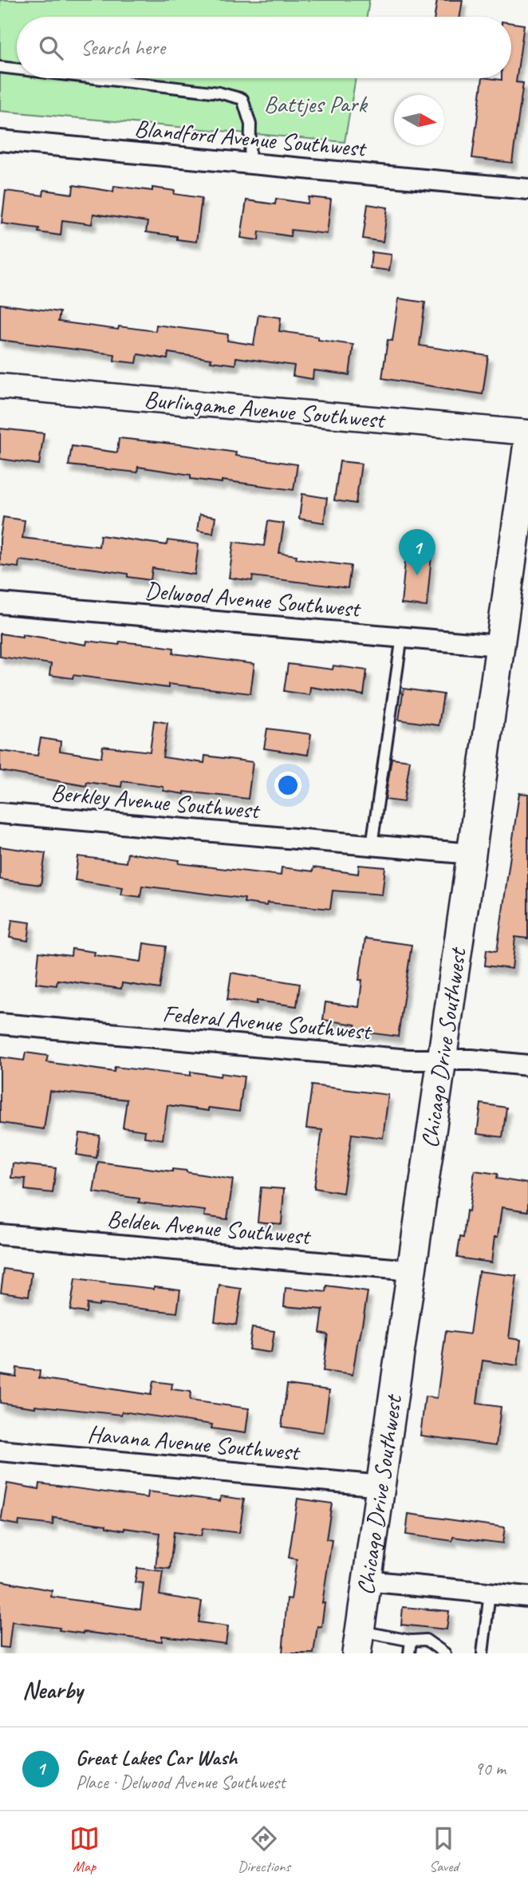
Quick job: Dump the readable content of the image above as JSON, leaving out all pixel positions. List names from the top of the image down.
{
  "streets": {
    "main road": ["Chicago Drive Southwest"],
    "street": [
      "Blandford Avenue Southwest",
      "Burlingame Avenue Southwest",
      "Delwood Avenue Southwest",
      "Berkley Avenue Southwest",
      "Federal Avenue Southwest",
      "Belden Avenue Southwest",
      "Havana Avenue Southwest"
    ]
  },
  "crossings": [
    ["Delwood Avenue Southwest", "Chicago Drive Southwest"],
    ["Berkley Avenue Southwest", "Chicago Drive Southwest"],
    ["Federal Avenue Southwest", "Chicago Drive Southwest"],
    ["Chicago Drive Southwest", "Belden Avenue Southwest"],
    ["Chicago Drive Southwest", "Havana Avenue Southwest"]
  ],
  "parks": ["Battjes Park"],
  "north": "right",
  "page": {
    "search": "Search here",
    "pins": "1",
    "heading": "Nearby",
    "list": [
      {
        "mark": "1",
        "name": "Great Lakes Car Wash",
        "note": "Place · Delwood Avenue Southwest",
        "value": "90 m"
      }
    ],
    "nav": ["Map", "Directions", "Saved"]
  }
}
